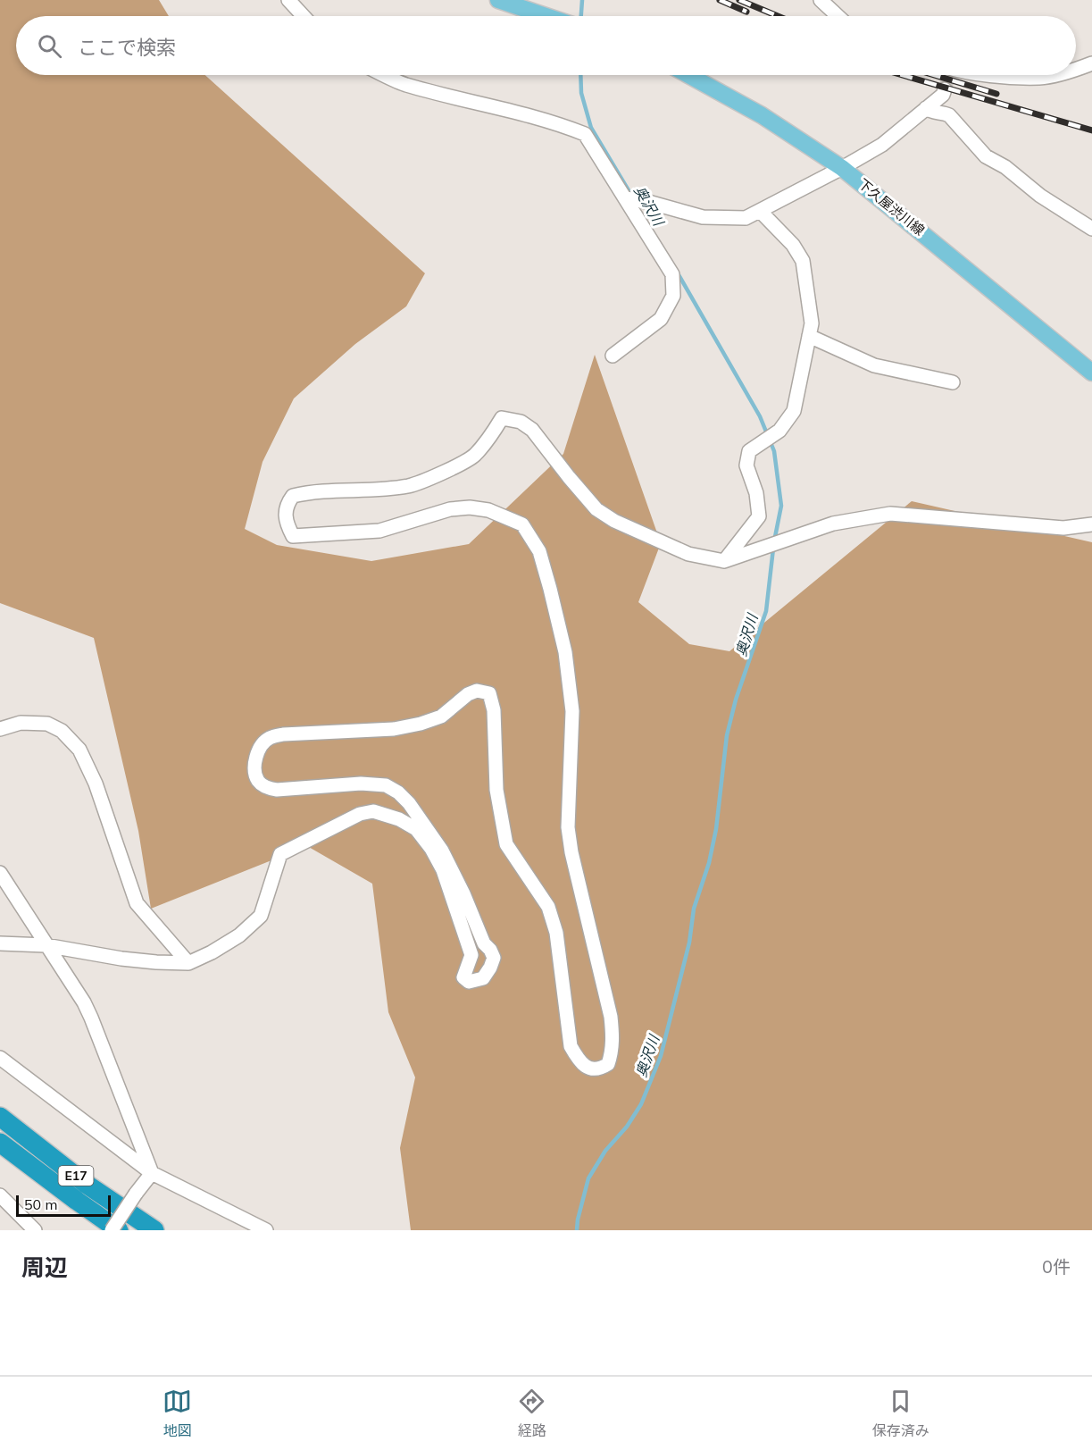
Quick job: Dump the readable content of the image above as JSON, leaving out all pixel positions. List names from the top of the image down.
{
  "streets": {
    "highway": ["E17"],
    "main road": ["下久屋渋川線"]
  },
  "water": ["奥沢川"],
  "scale_bar": "50 m",
  "page": {
    "search": "ここで検索",
    "scale": "50 m",
    "heading": ["周辺", "0件"],
    "nav": ["地図", "経路", "保存済み"]
  }
}
